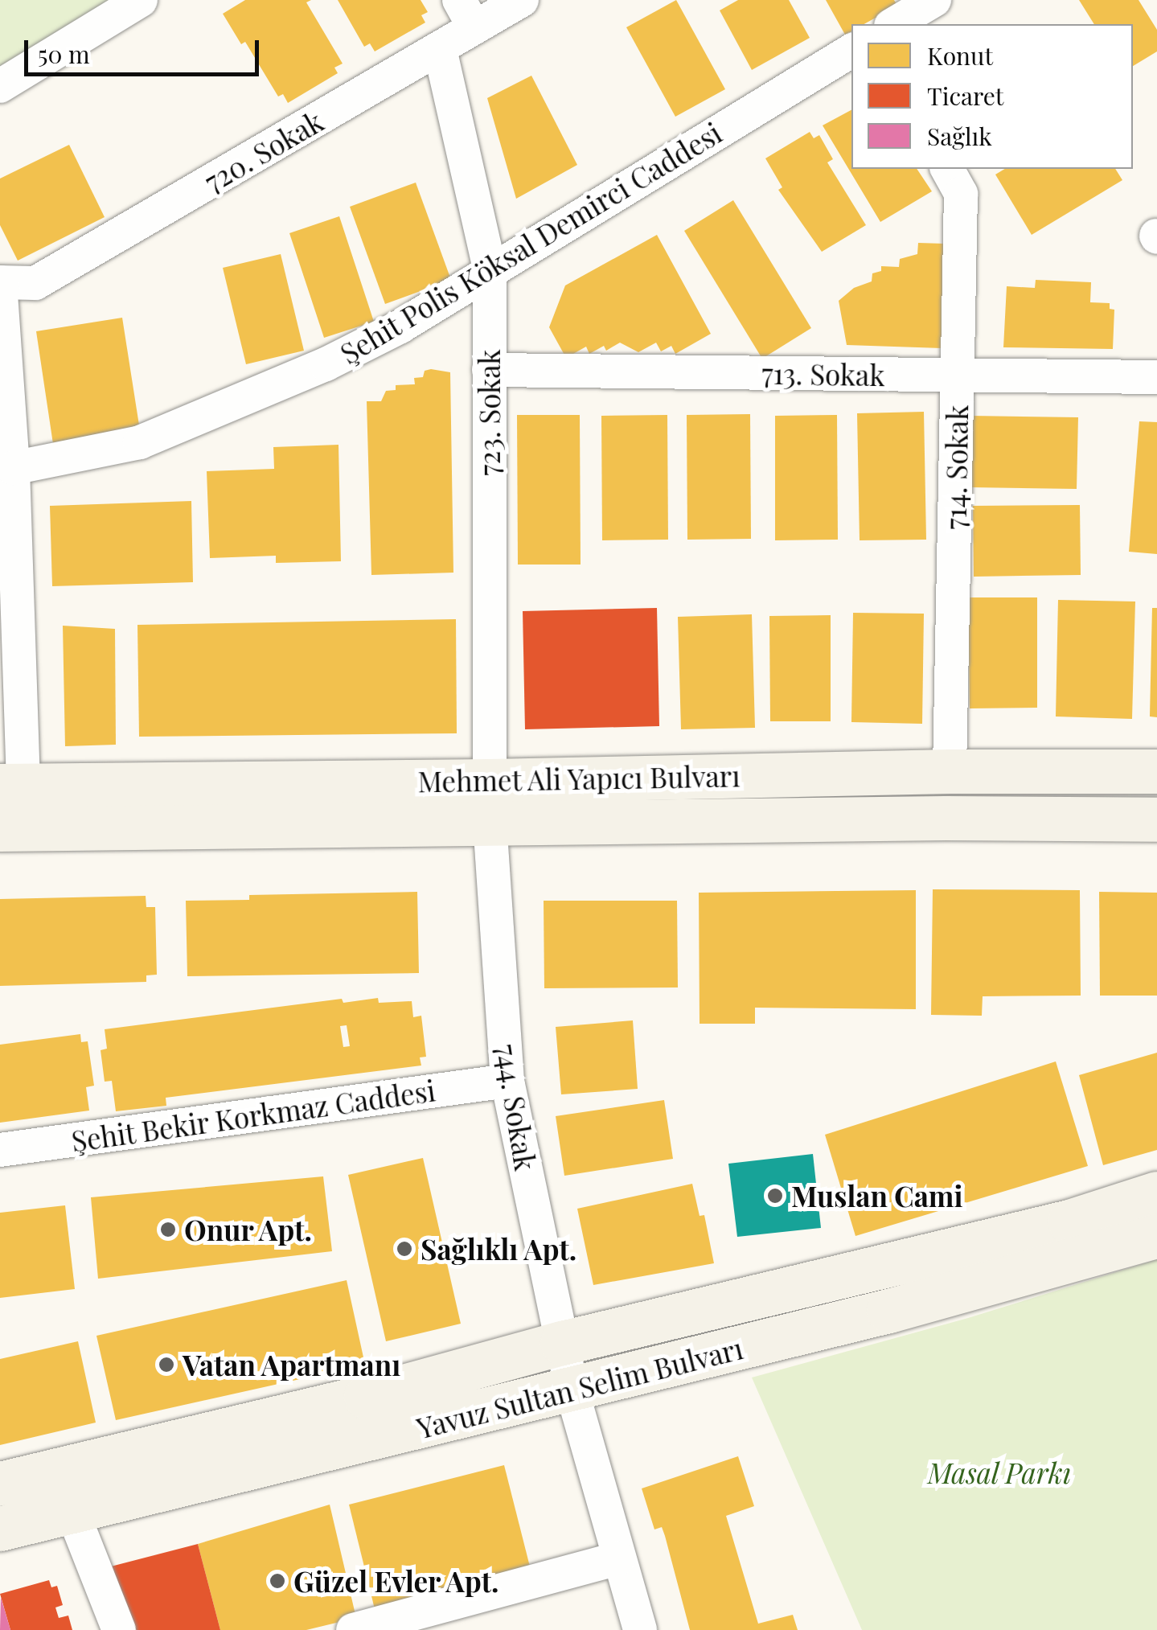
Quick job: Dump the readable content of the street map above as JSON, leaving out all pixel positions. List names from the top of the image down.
{
  "streets": {
    "main road": ["Mehmet Ali Yapıcı Bulvarı", "Yavuz Sultan Selim Bulvarı"],
    "street": [
      "720. Sokak",
      "Şehit Polis Köksal Demirci Caddesi",
      "713. Sokak",
      "723. Sokak",
      "714. Sokak",
      "744. Sokak",
      "Şehit Bekir Korkmaz Caddesi"
    ]
  },
  "crossings": [
    ["720. Sokak", "723. Sokak"],
    ["Şehit Polis Köksal Demirci Caddesi", "723. Sokak"],
    ["713. Sokak", "723. Sokak"],
    ["713. Sokak", "714. Sokak"],
    ["723. Sokak", "Mehmet Ali Yapıcı Bulvarı"],
    ["723. Sokak", "744. Sokak"],
    ["714. Sokak", "Mehmet Ali Yapıcı Bulvarı"],
    ["Mehmet Ali Yapıcı Bulvarı", "744. Sokak"],
    ["744. Sokak", "Şehit Bekir Korkmaz Caddesi"],
    ["744. Sokak", "Yavuz Sultan Selim Bulvarı"]
  ],
  "parks": ["Masal Parkı"],
  "places": [
    "Muslan Cami",
    "Onur Apt.",
    "Sağlıklı Apt.",
    "Vatan Apartmanı",
    "Güzel Evler Apt."
  ],
  "legend": ["Konut", "Ticaret", "Sağlık"],
  "scale_bar": "50 m"
}
